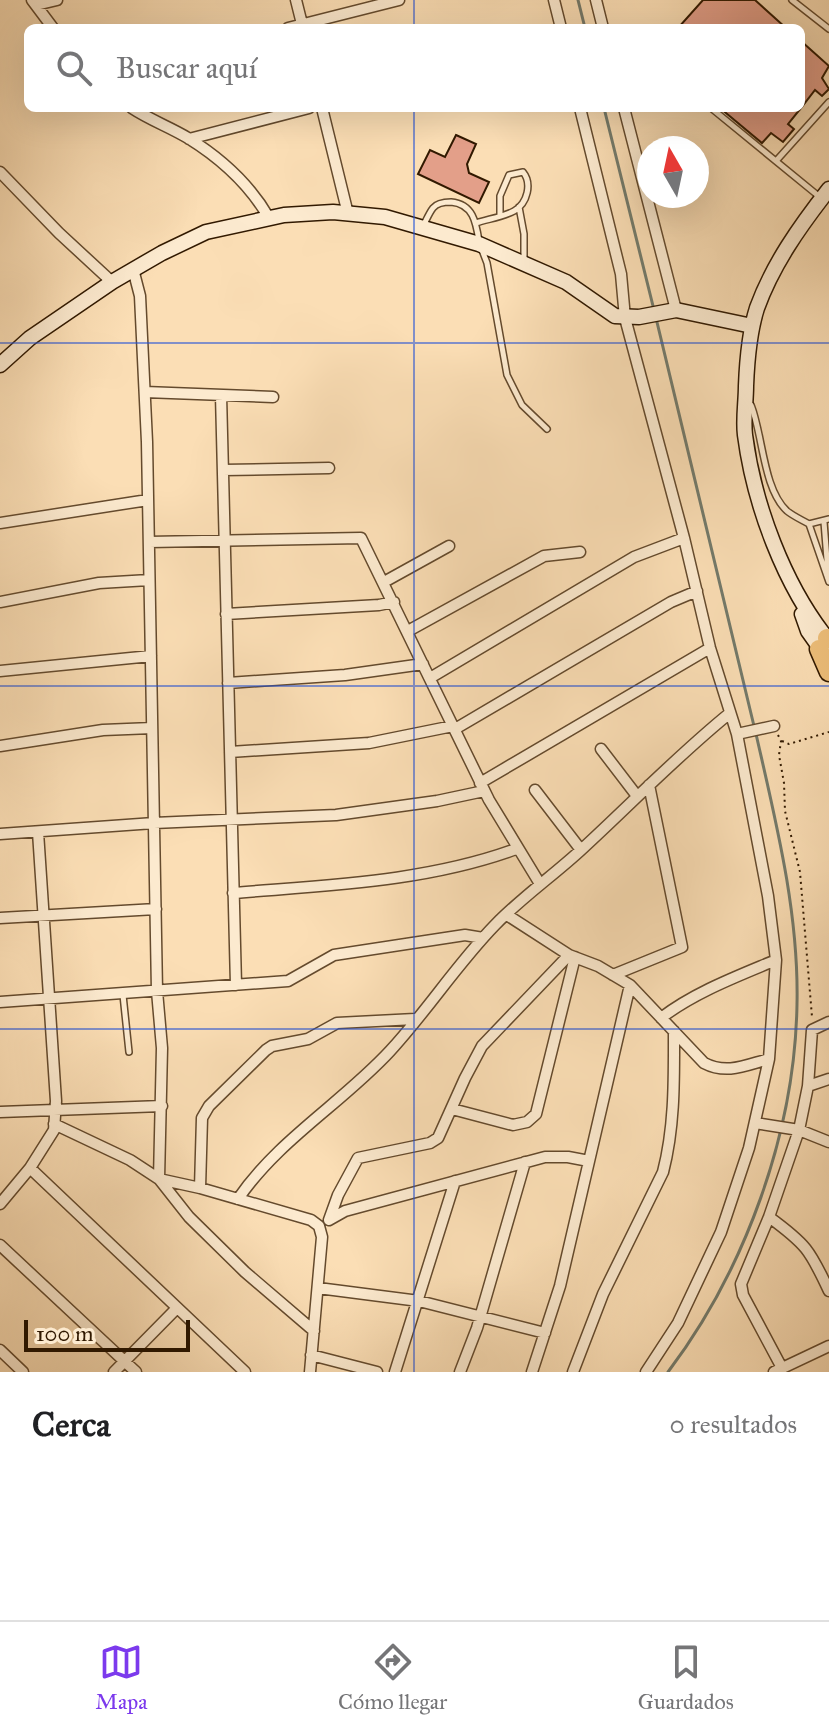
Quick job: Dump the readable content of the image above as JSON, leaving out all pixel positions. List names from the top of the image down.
{
  "scale_bar": "100 m",
  "north": "top",
  "page": {
    "search": "Buscar aquí",
    "scale": "100 m",
    "heading": ["Cerca", "0 resultados"],
    "nav": ["Mapa", "Cómo llegar", "Guardados"]
  }
}
